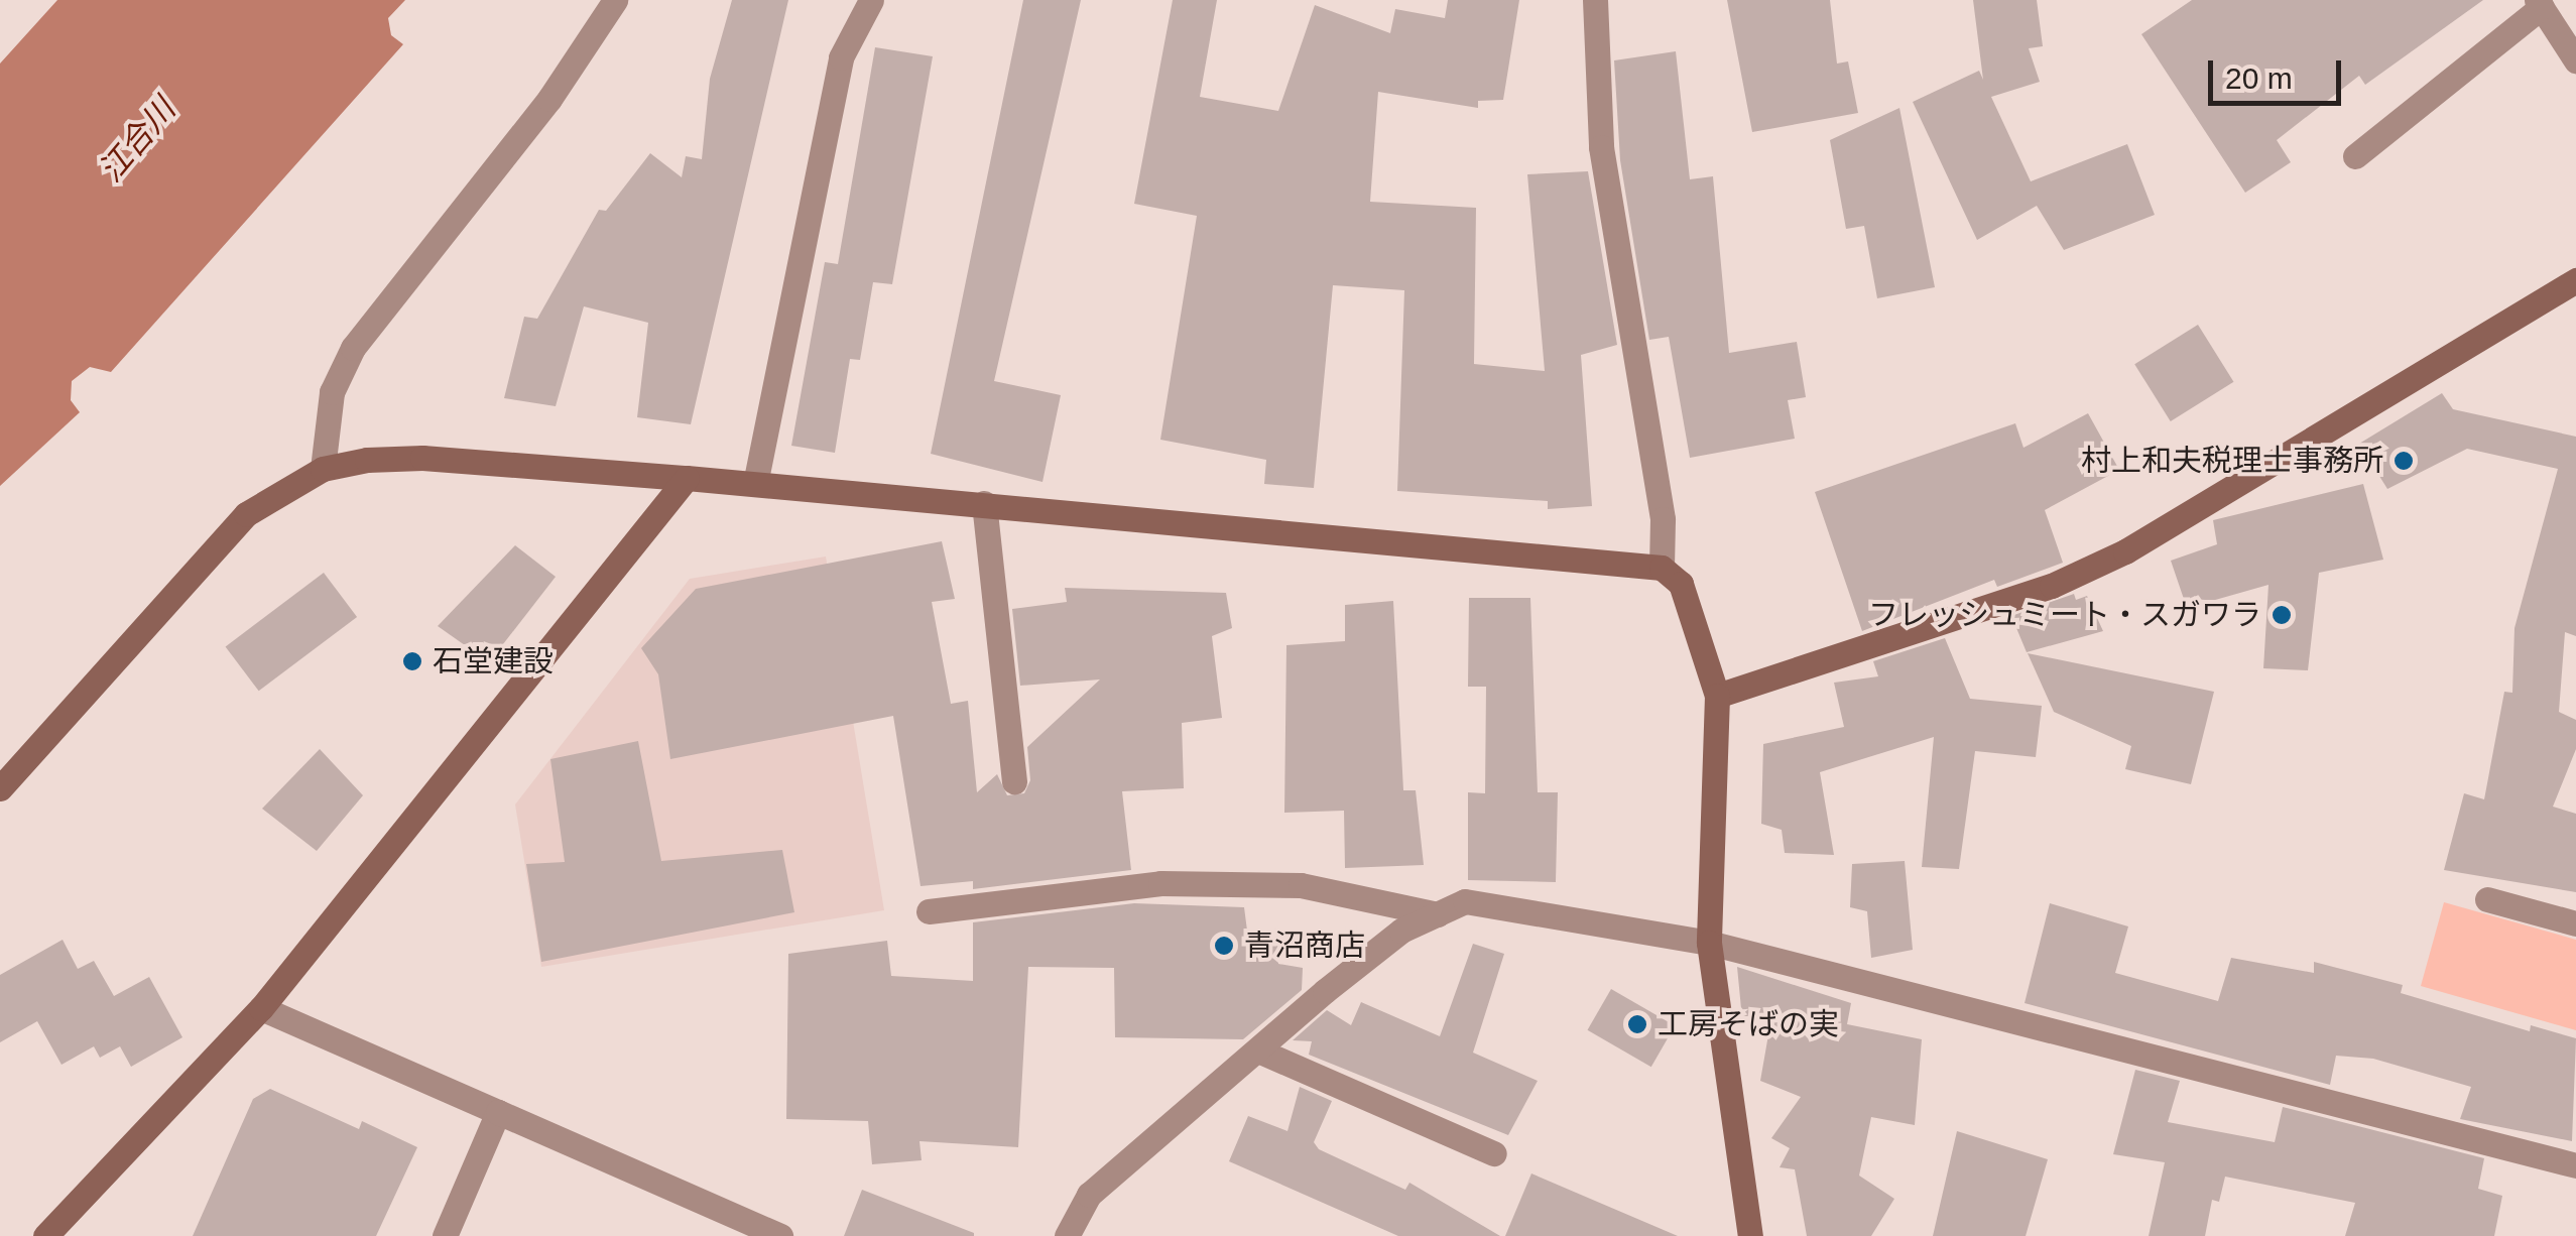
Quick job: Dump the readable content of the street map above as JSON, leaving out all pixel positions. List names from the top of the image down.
{
  "water": ["江合川"],
  "places": [
    "村上和夫税理士事務所",
    "フレッシュミート・スガワラ",
    "石堂建設",
    "青沼商店",
    "工房そばの実"
  ],
  "scale_bar": "20 m"
}
